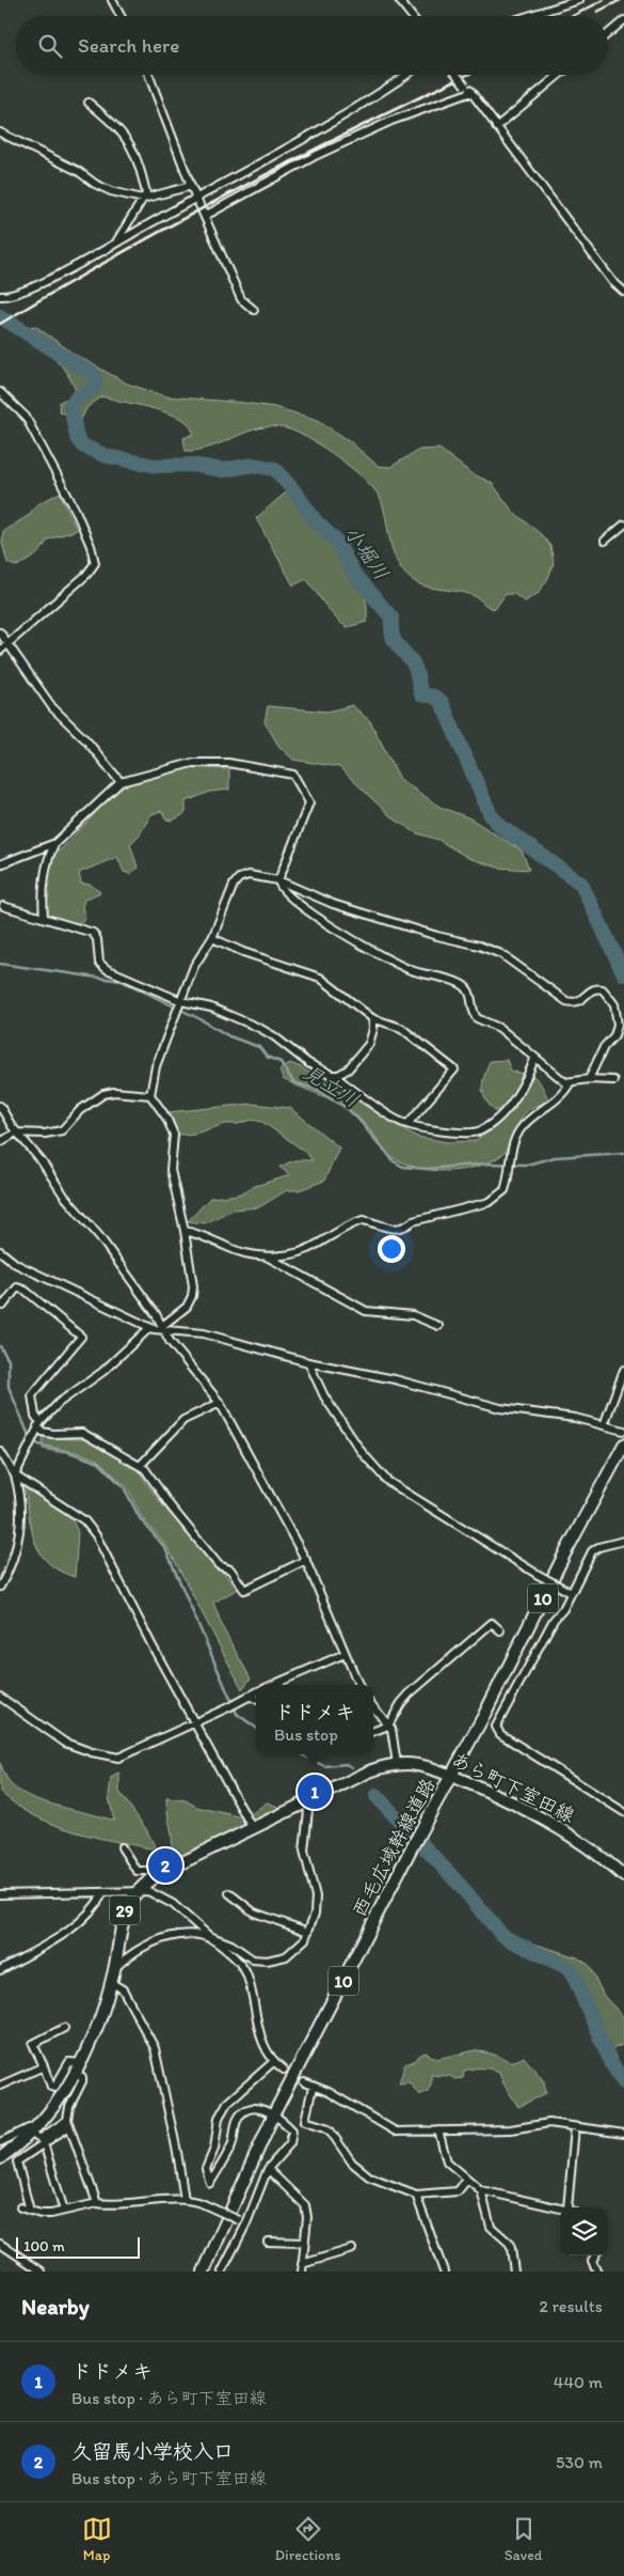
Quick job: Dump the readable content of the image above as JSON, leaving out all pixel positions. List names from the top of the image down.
{
  "streets": {
    "main road": [
      "10",
      "あら町下室田線",
      "西毛広域幹線道路",
      "29"
    ]
  },
  "crossings": [
    ["あら町下室田線", "西毛広域幹線道路"]
  ],
  "water": ["小堀川", "見立川"],
  "scale_bar": "100 m",
  "page": {
    "search": "Search here",
    "popup": ["ドドメキ", "Bus stop"],
    "pins": ["1", "2"],
    "scale": "100 m",
    "heading": ["Nearby", "2 results"],
    "list": [
      {
        "mark": "1",
        "name": "ドドメキ",
        "note": "Bus stop · あら町下室田線",
        "value": "440 m"
      },
      {
        "mark": "2",
        "name": "久留馬小学校入口",
        "note": "Bus stop · あら町下室田線",
        "value": "530 m"
      }
    ],
    "nav": ["Map", "Directions", "Saved"]
  }
}
